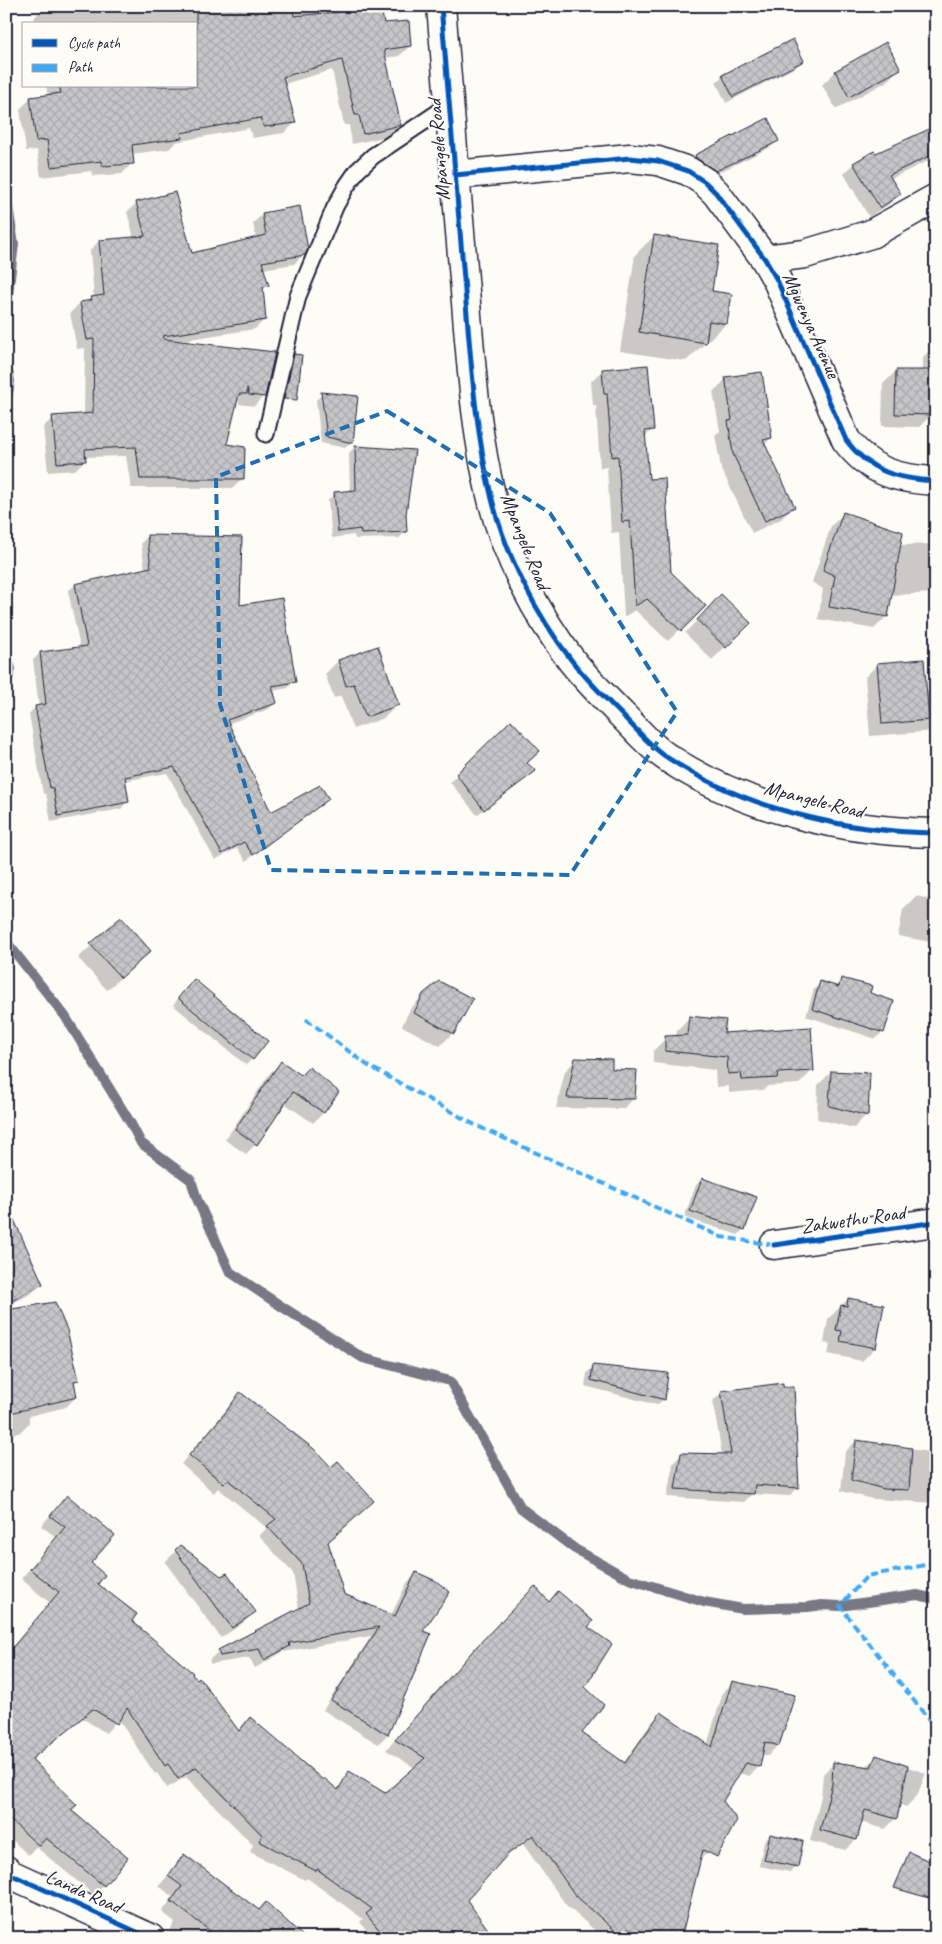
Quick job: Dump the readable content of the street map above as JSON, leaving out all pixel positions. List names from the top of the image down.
{
  "streets": {
    "street": [
      "Mpangele Road",
      "Mgwenya Avenue",
      "Zakwethu Road",
      "Landa Road"
    ]
  },
  "crossings": [
    ["Mpangele Road", "Mgwenya Avenue"]
  ],
  "legend": ["Cycle path", "Path"]
}
